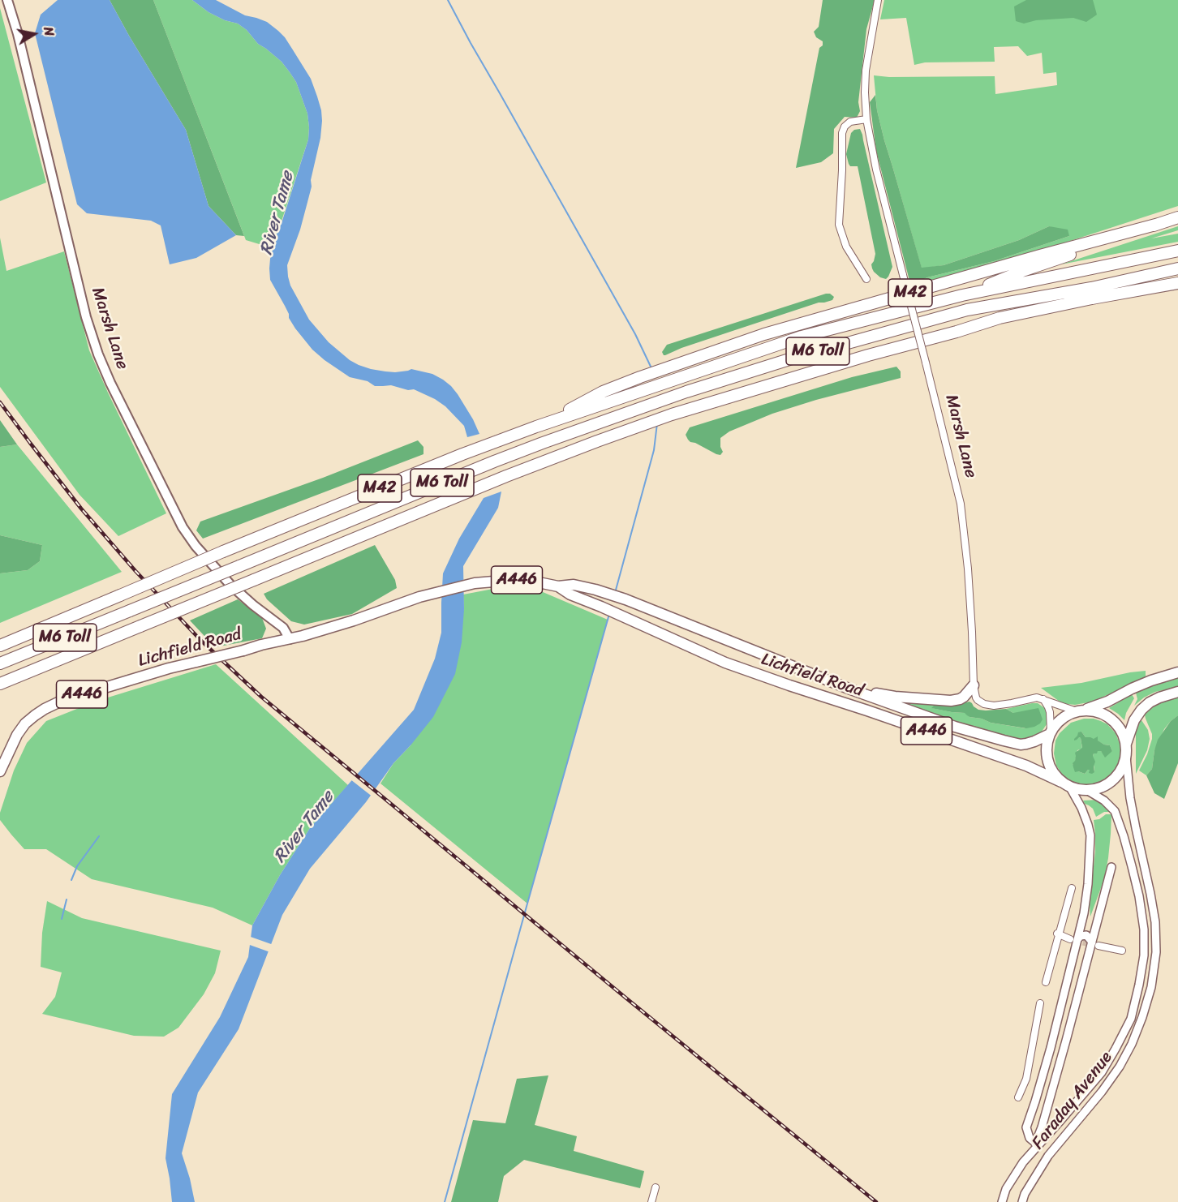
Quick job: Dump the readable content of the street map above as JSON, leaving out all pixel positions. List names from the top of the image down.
{
  "streets": {
    "highway": [
      "M42",
      "M6 Toll",
      "A446",
      "Lichfield Road"
    ],
    "main road": ["Marsh Lane"],
    "street": ["Faraday Avenue"]
  },
  "crossings": [
    ["Marsh Lane", "Lichfield Road"],
    ["Lichfield Road", "Faraday Avenue"]
  ],
  "water": ["River Tame"],
  "north": "right"
}
